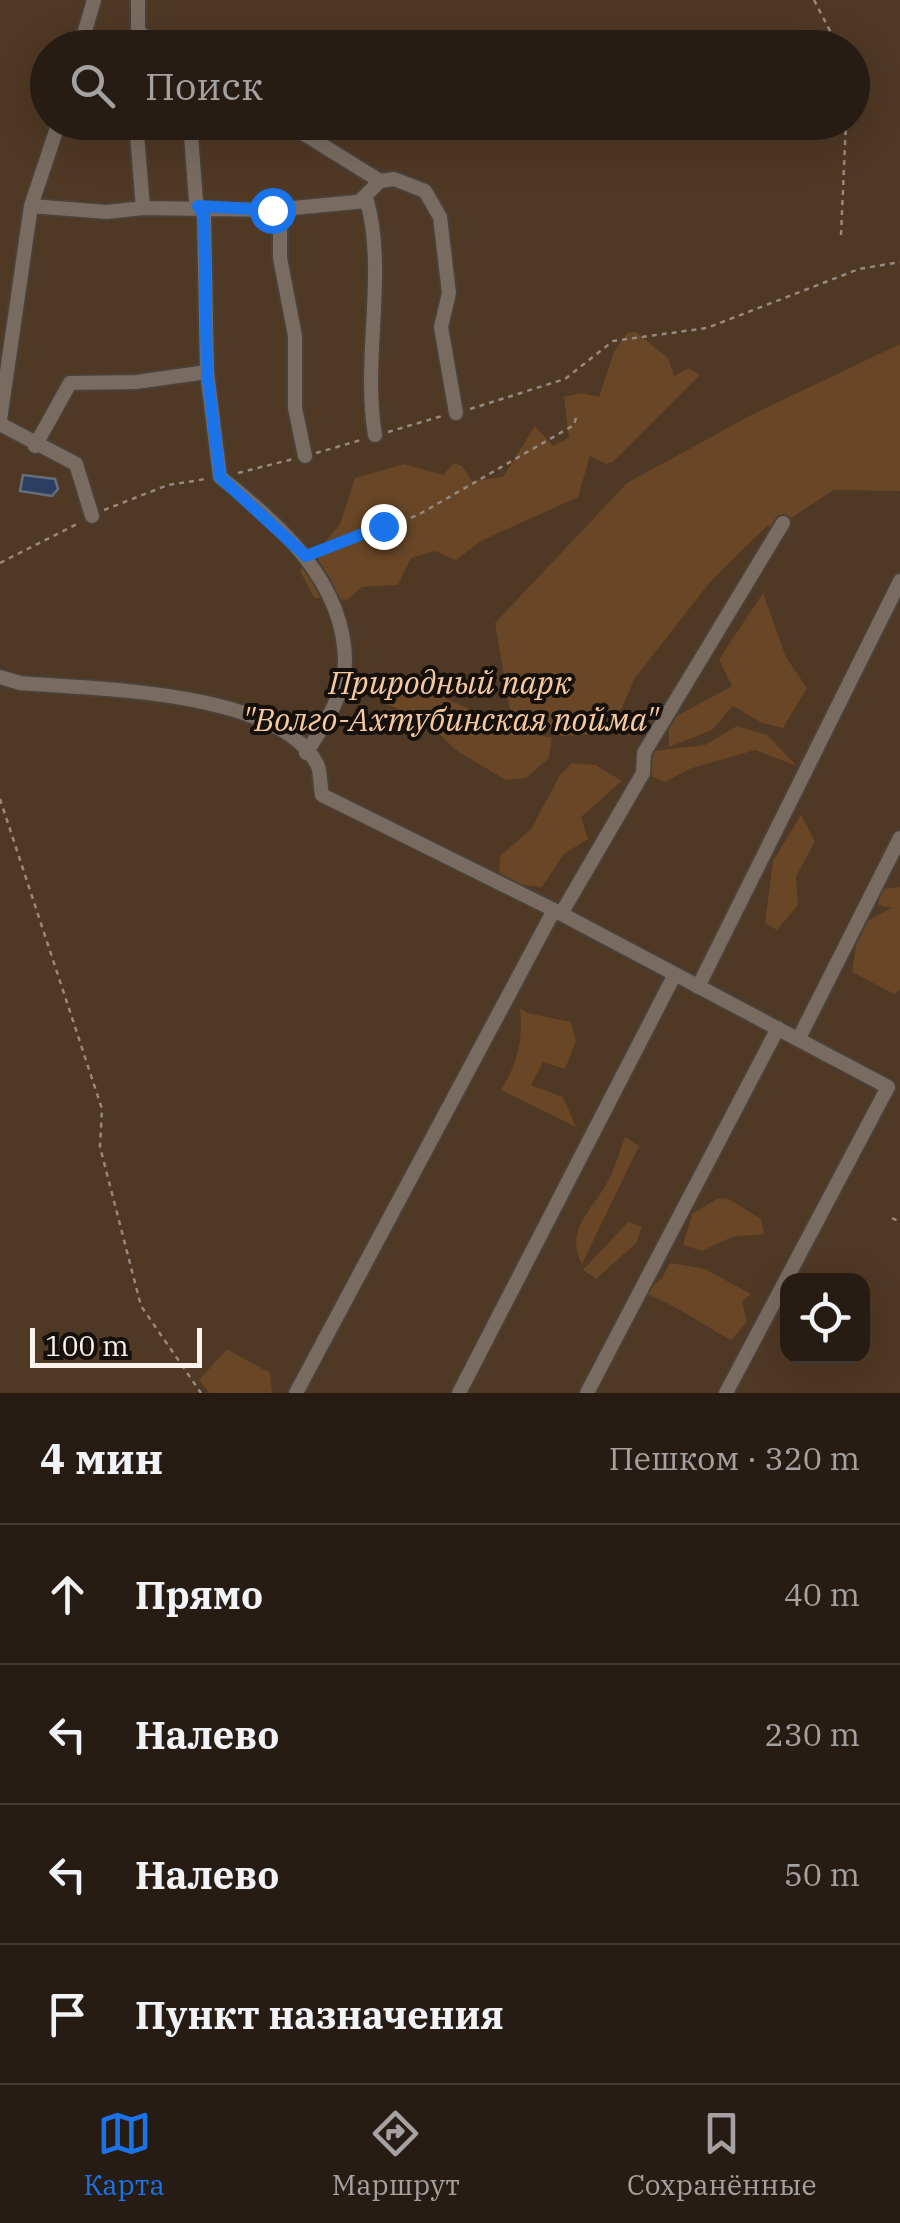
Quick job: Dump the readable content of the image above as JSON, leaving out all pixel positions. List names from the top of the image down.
{
  "parks": ["Природный парк \"Волго-Ахтубинская пойма\""],
  "scale_bar": "100 m",
  "page": {
    "search": "Поиск",
    "scale": "100 m",
    "heading": ["4 мин", "Пешком · 320 m"],
    "list": [
      ["Прямо", "40 m"],
      ["Налево", "230 m"],
      ["Налево", "50 m"],
      "Пункт назначения"
    ],
    "nav": ["Карта", "Маршрут", "Сохранённые"]
  }
}
